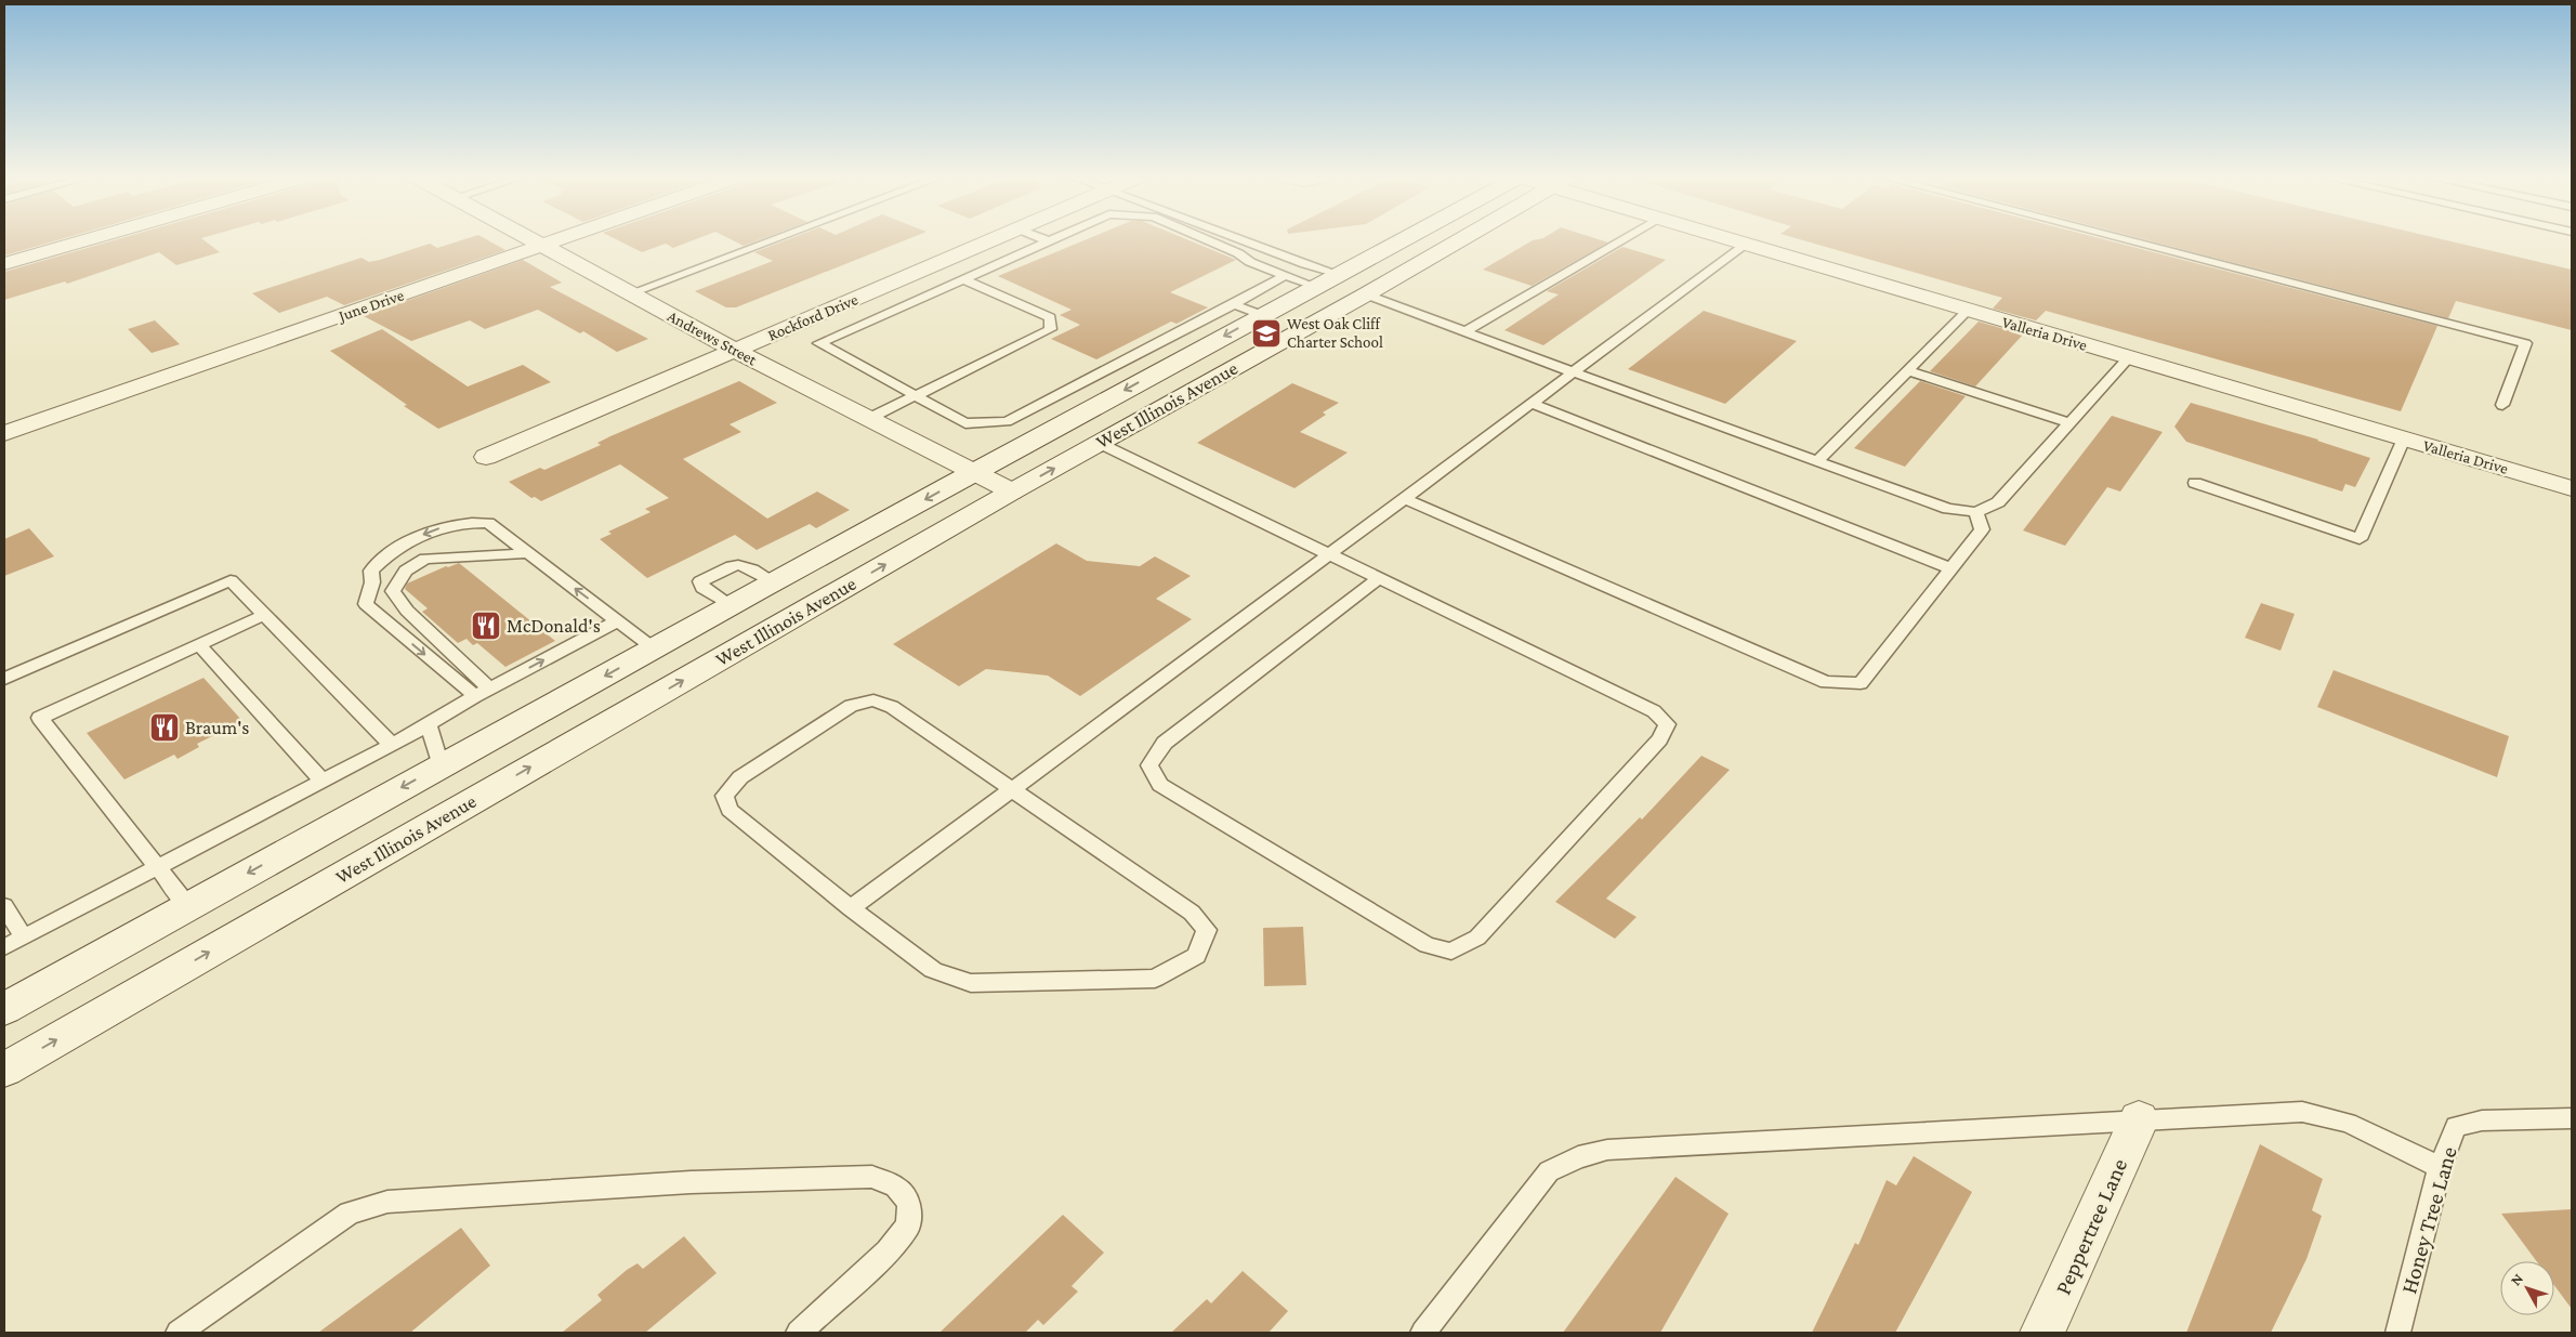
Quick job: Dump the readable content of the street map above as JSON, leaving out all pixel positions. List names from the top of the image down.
{
  "streets": {
    "street": [
      "June Drive",
      "Rockford Drive",
      "Valleria Drive",
      "Andrews Street",
      "West Illinois Avenue",
      "Peppertree Lane"
    ],
    "lane": ["Honey Tree Lane"]
  },
  "crossings": [
    ["June Drive", "Andrews Street"],
    ["Rockford Drive", "Andrews Street"],
    ["Andrews Street", "West Illinois Avenue"]
  ],
  "places": {
    "school or university": ["West Oak Cliff Charter School"],
    "restaurant": ["McDonald's", "Braum's"]
  },
  "north": "top left"
}
